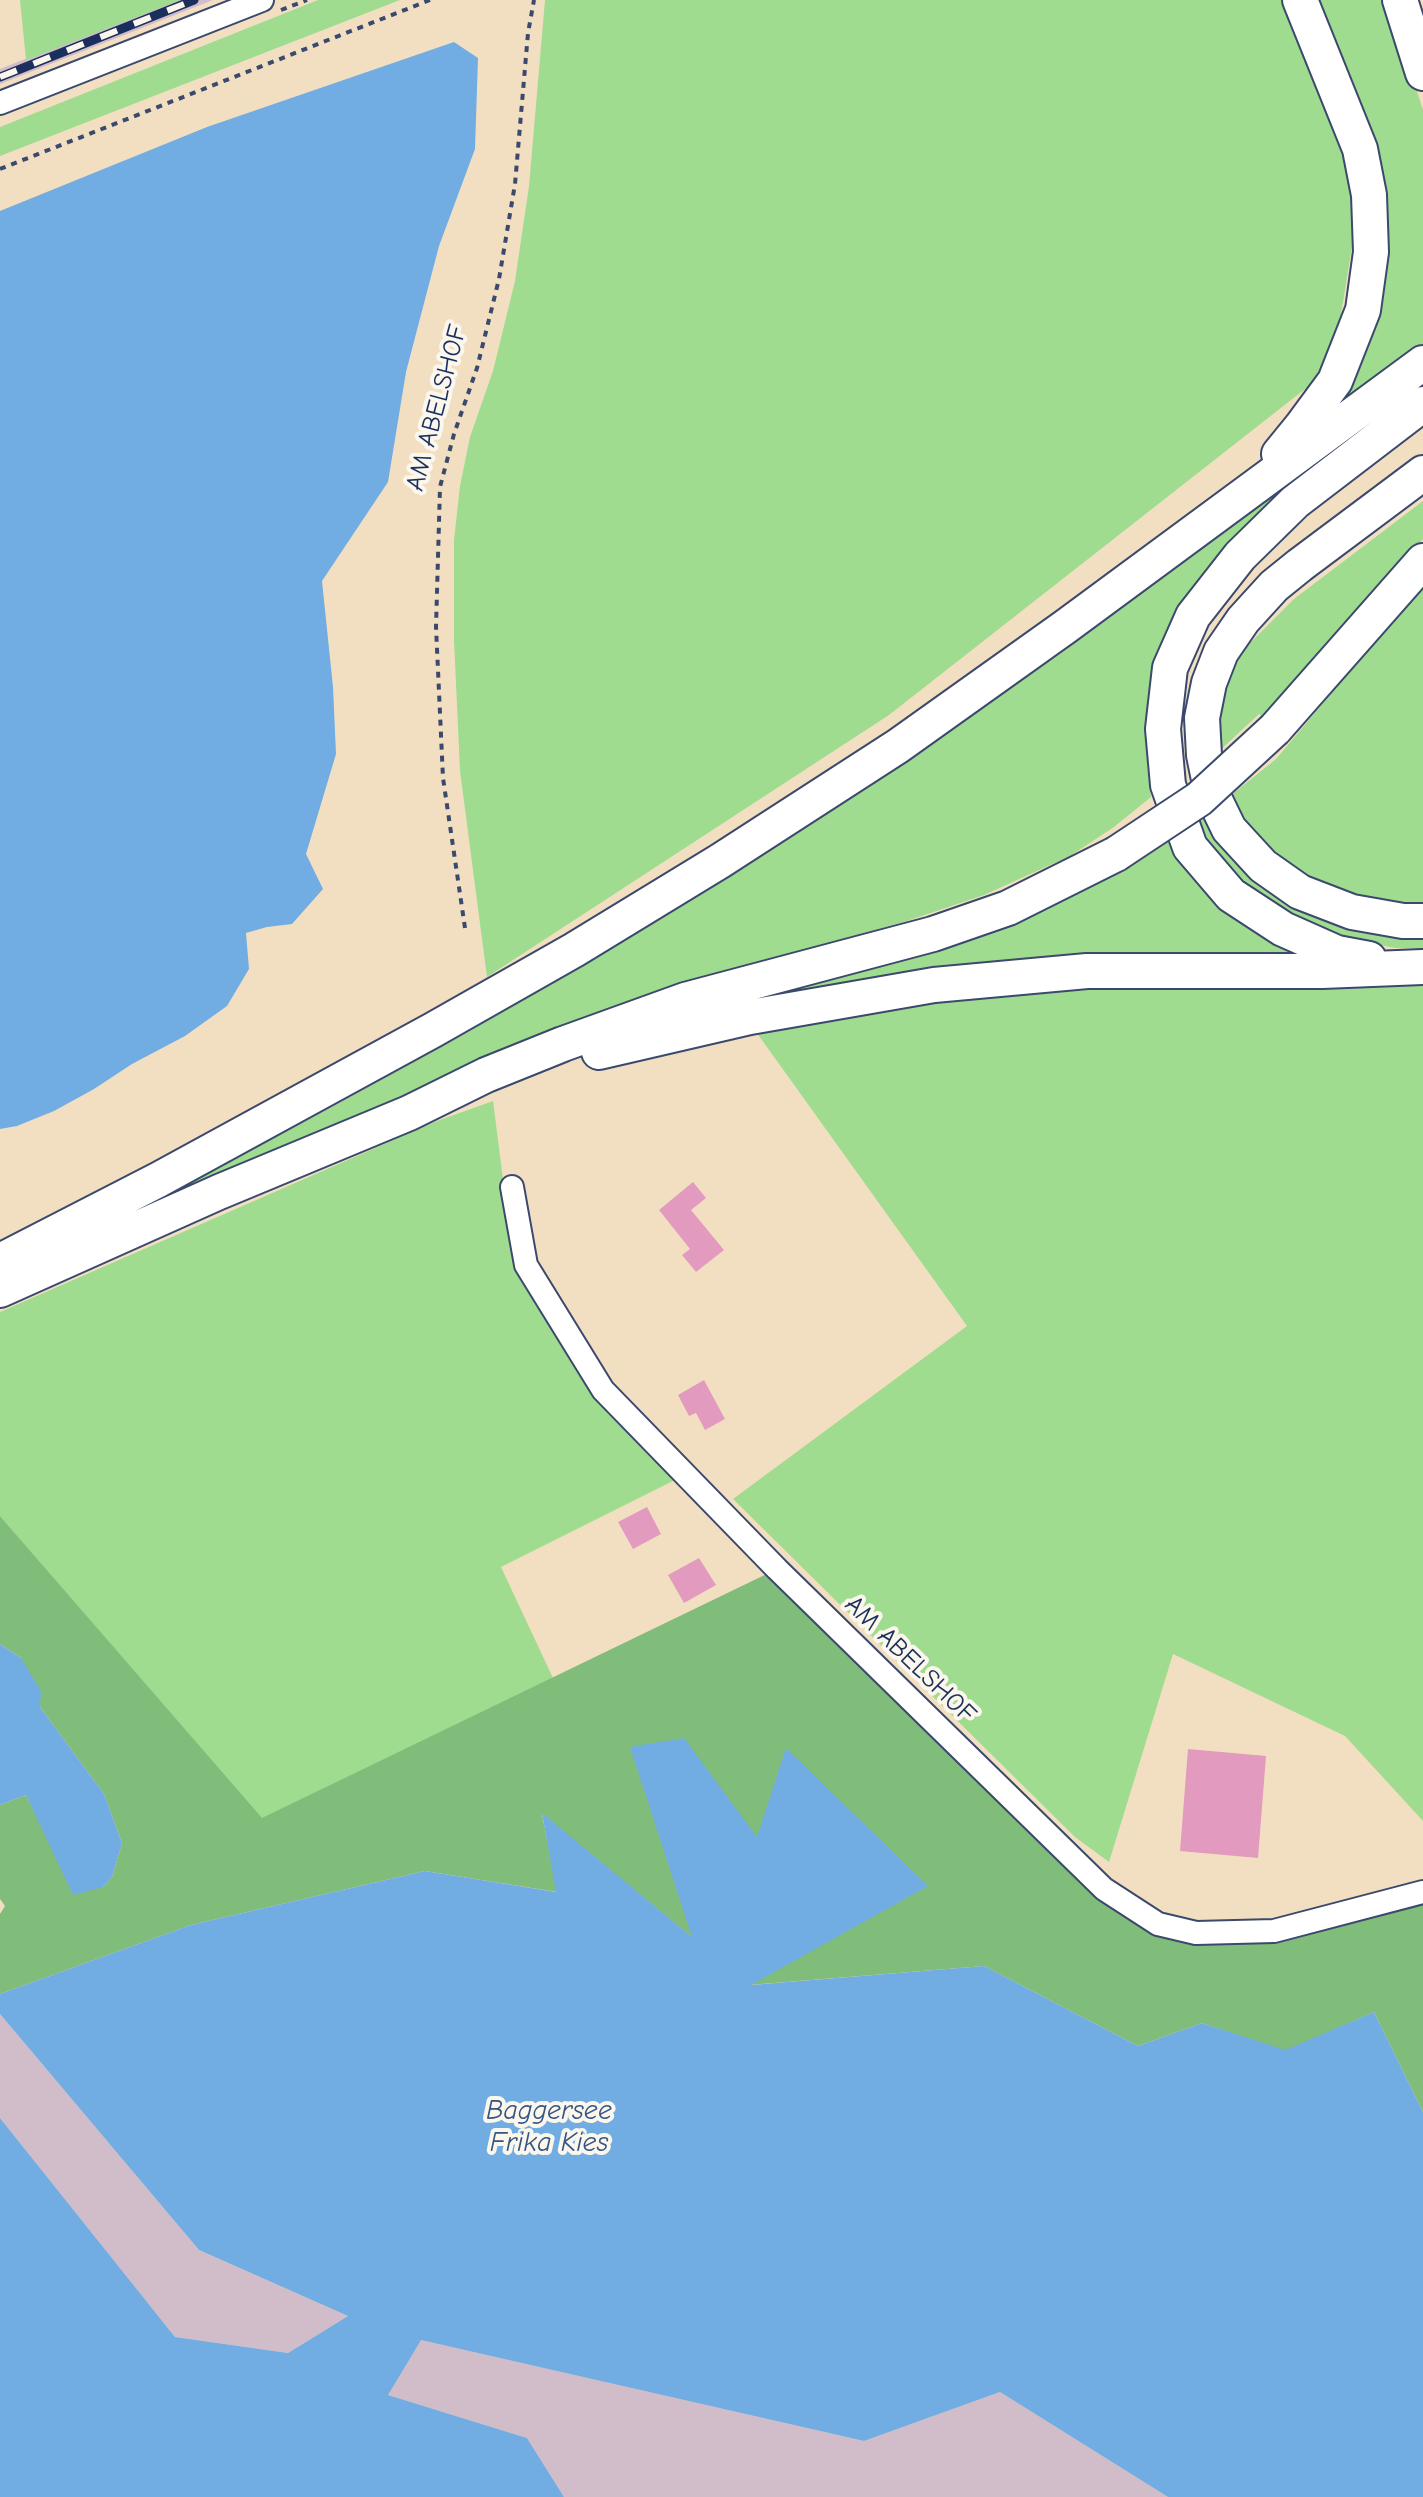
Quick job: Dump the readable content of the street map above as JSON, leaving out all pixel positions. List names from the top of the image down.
{
  "streets": {
    "street": ["AM ABELSHOF"]
  },
  "water": ["Baggersee Frika Kies"]
}
